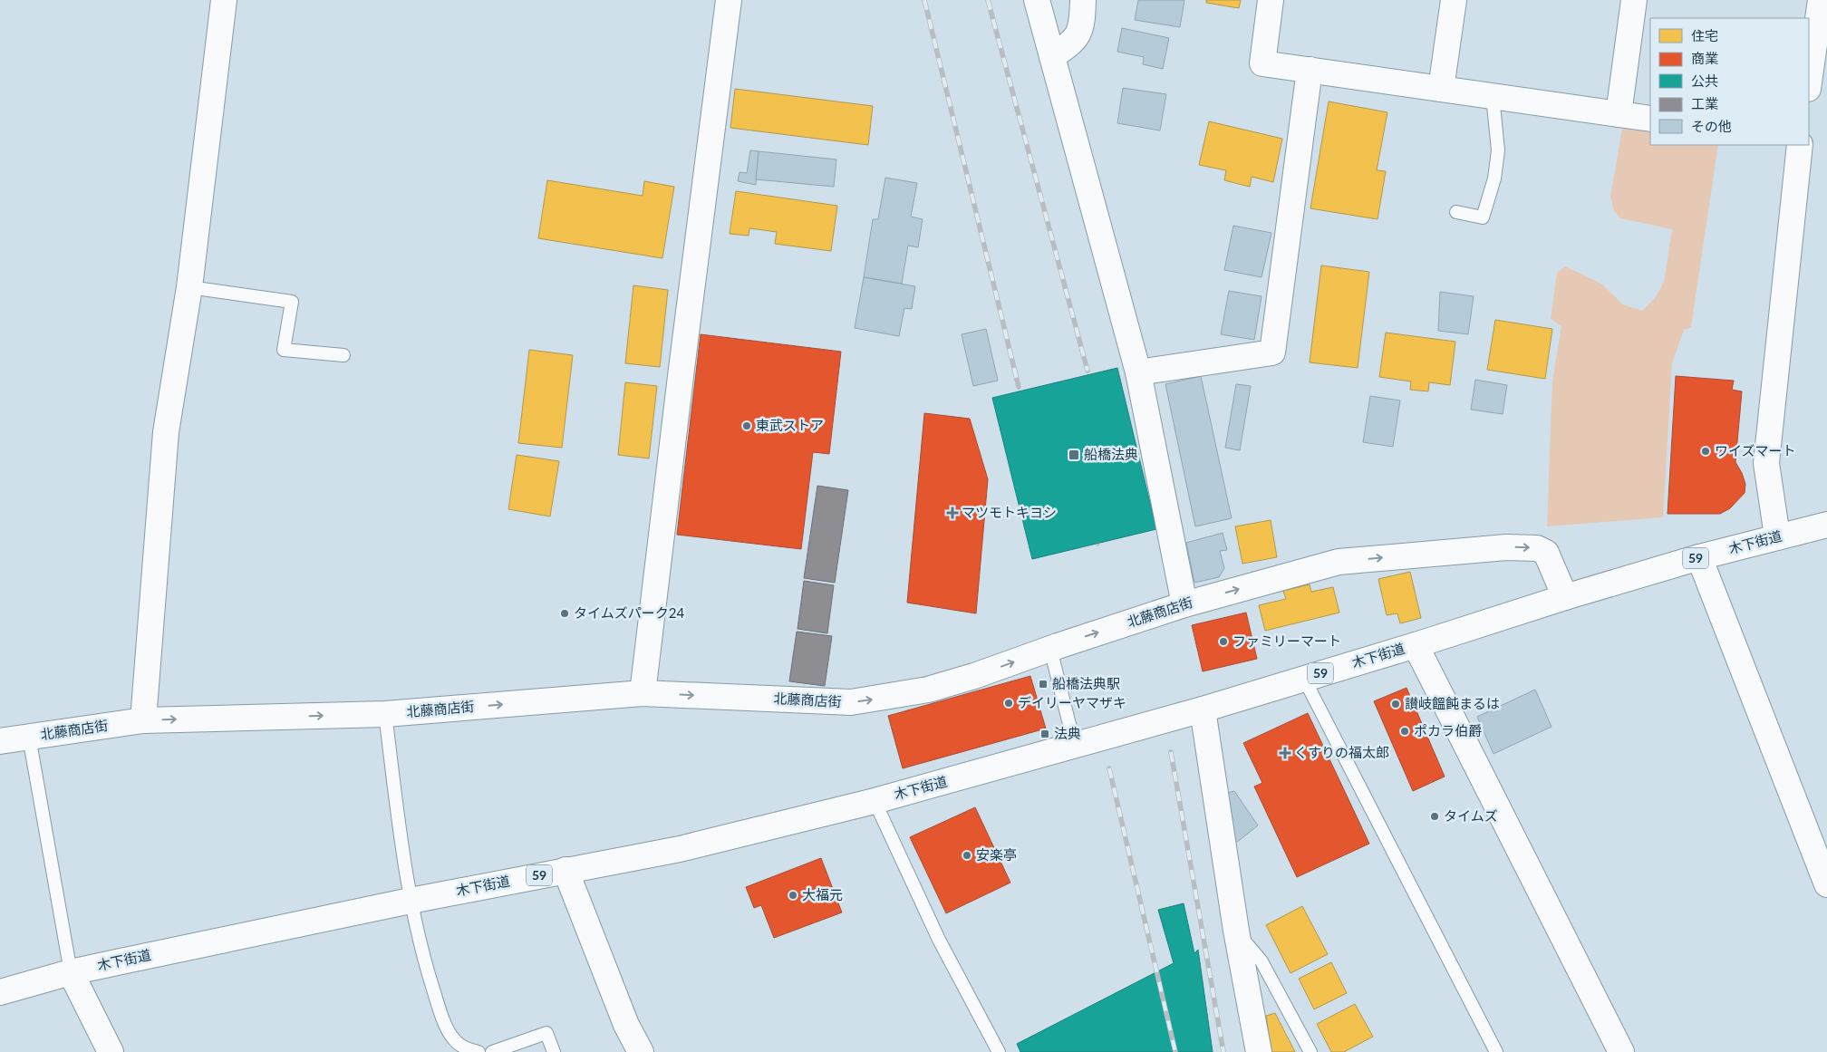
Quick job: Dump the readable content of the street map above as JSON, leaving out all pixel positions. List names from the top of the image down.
{
  "streets": {
    "street": ["木下街道", "59", "北藤商店街"]
  },
  "crossings": [
    ["木下街道", "北藤商店街"]
  ],
  "one_way": ["北藤商店街"],
  "places": {
    "other": [
      "東武ストア",
      "ワイズマート",
      "タイムズパーク24",
      "ファミリーマート",
      "デイリーヤマザキ",
      "讃岐饂飩まるは",
      "ポカラ伯爵",
      "タイムズ",
      "安楽亭",
      "大福元"
    ],
    "transit": ["船橋法典", "船橋法典駅", "法典"],
    "health": ["マツモトキヨシ", "くすりの福太郎"]
  },
  "legend": [
    "住宅",
    "商業",
    "公共",
    "工業",
    "その他"
  ]
}
